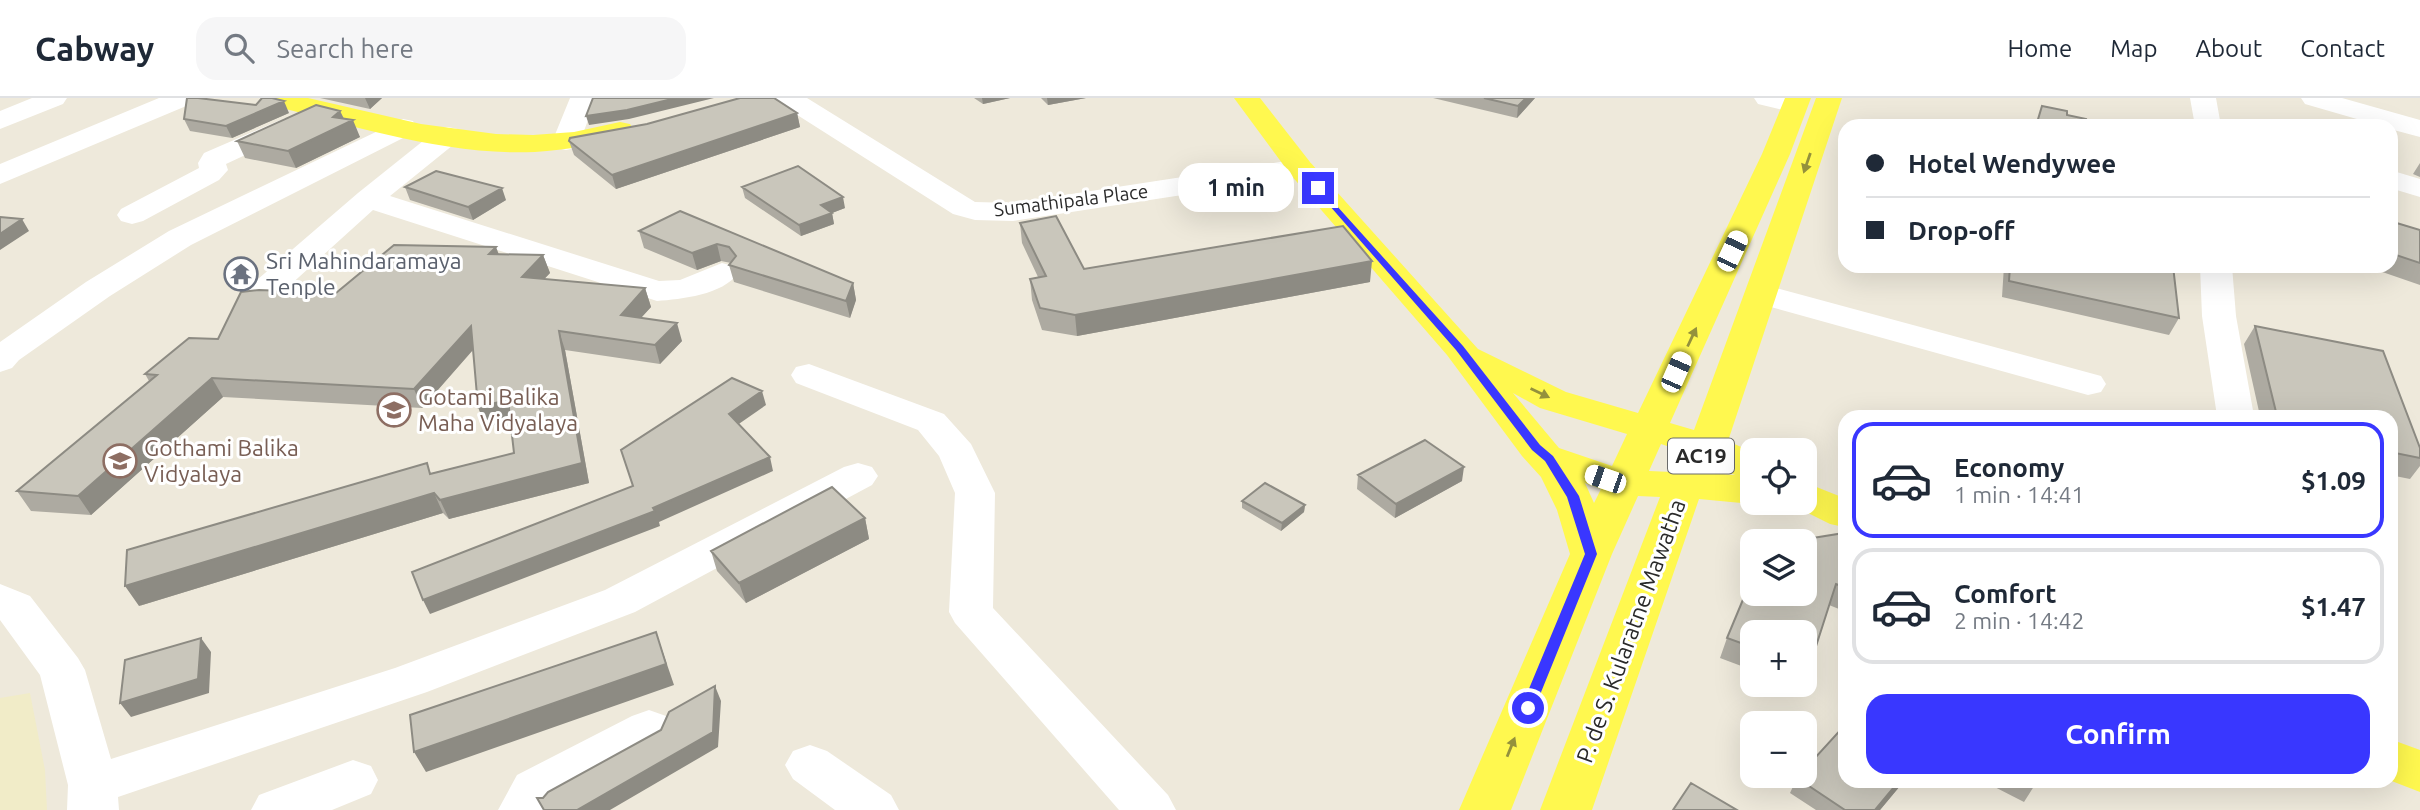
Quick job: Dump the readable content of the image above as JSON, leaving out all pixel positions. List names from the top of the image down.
{
  "streets": {
    "main road": ["AC19", "P. de S. Kularatne Mawatha"],
    "street": ["Sumathipala Place"]
  },
  "places": {
    "temple": ["Sri Mahindaramaya Tenple"],
    "school or university": ["Gotami Balika Maha Vidyalaya", "Gothami Balika Vidyalaya"]
  },
  "page": {
    "header": "Cabway",
    "search": "Search here",
    "nav": [
      "Home",
      "Map",
      "About",
      "Contact"
    ],
    "banner": ["Hotel Wendywee", "Drop-off"],
    "bubble": "1 min",
    "list": [
      {
        "name": "Economy",
        "note": "1 min · 14:41",
        "value": "$1.09"
      },
      {
        "name": "Comfort",
        "note": "2 min · 14:42",
        "value": "$1.47"
      }
    ],
    "map_buttons": ["+", "−"],
    "buttons": "Confirm"
  }
}
